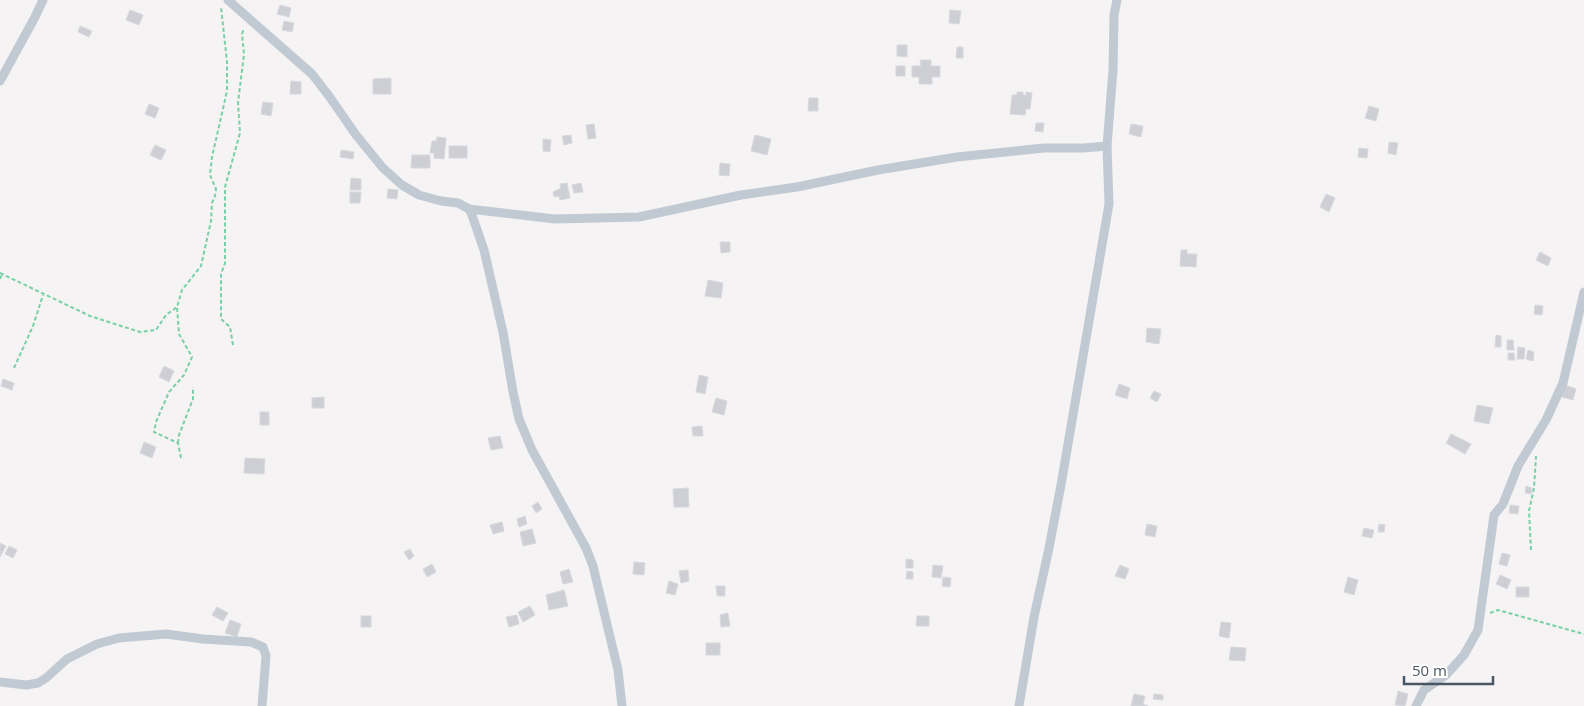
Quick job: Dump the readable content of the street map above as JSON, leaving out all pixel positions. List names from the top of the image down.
{
  "scale_bar": "50 m"
}
